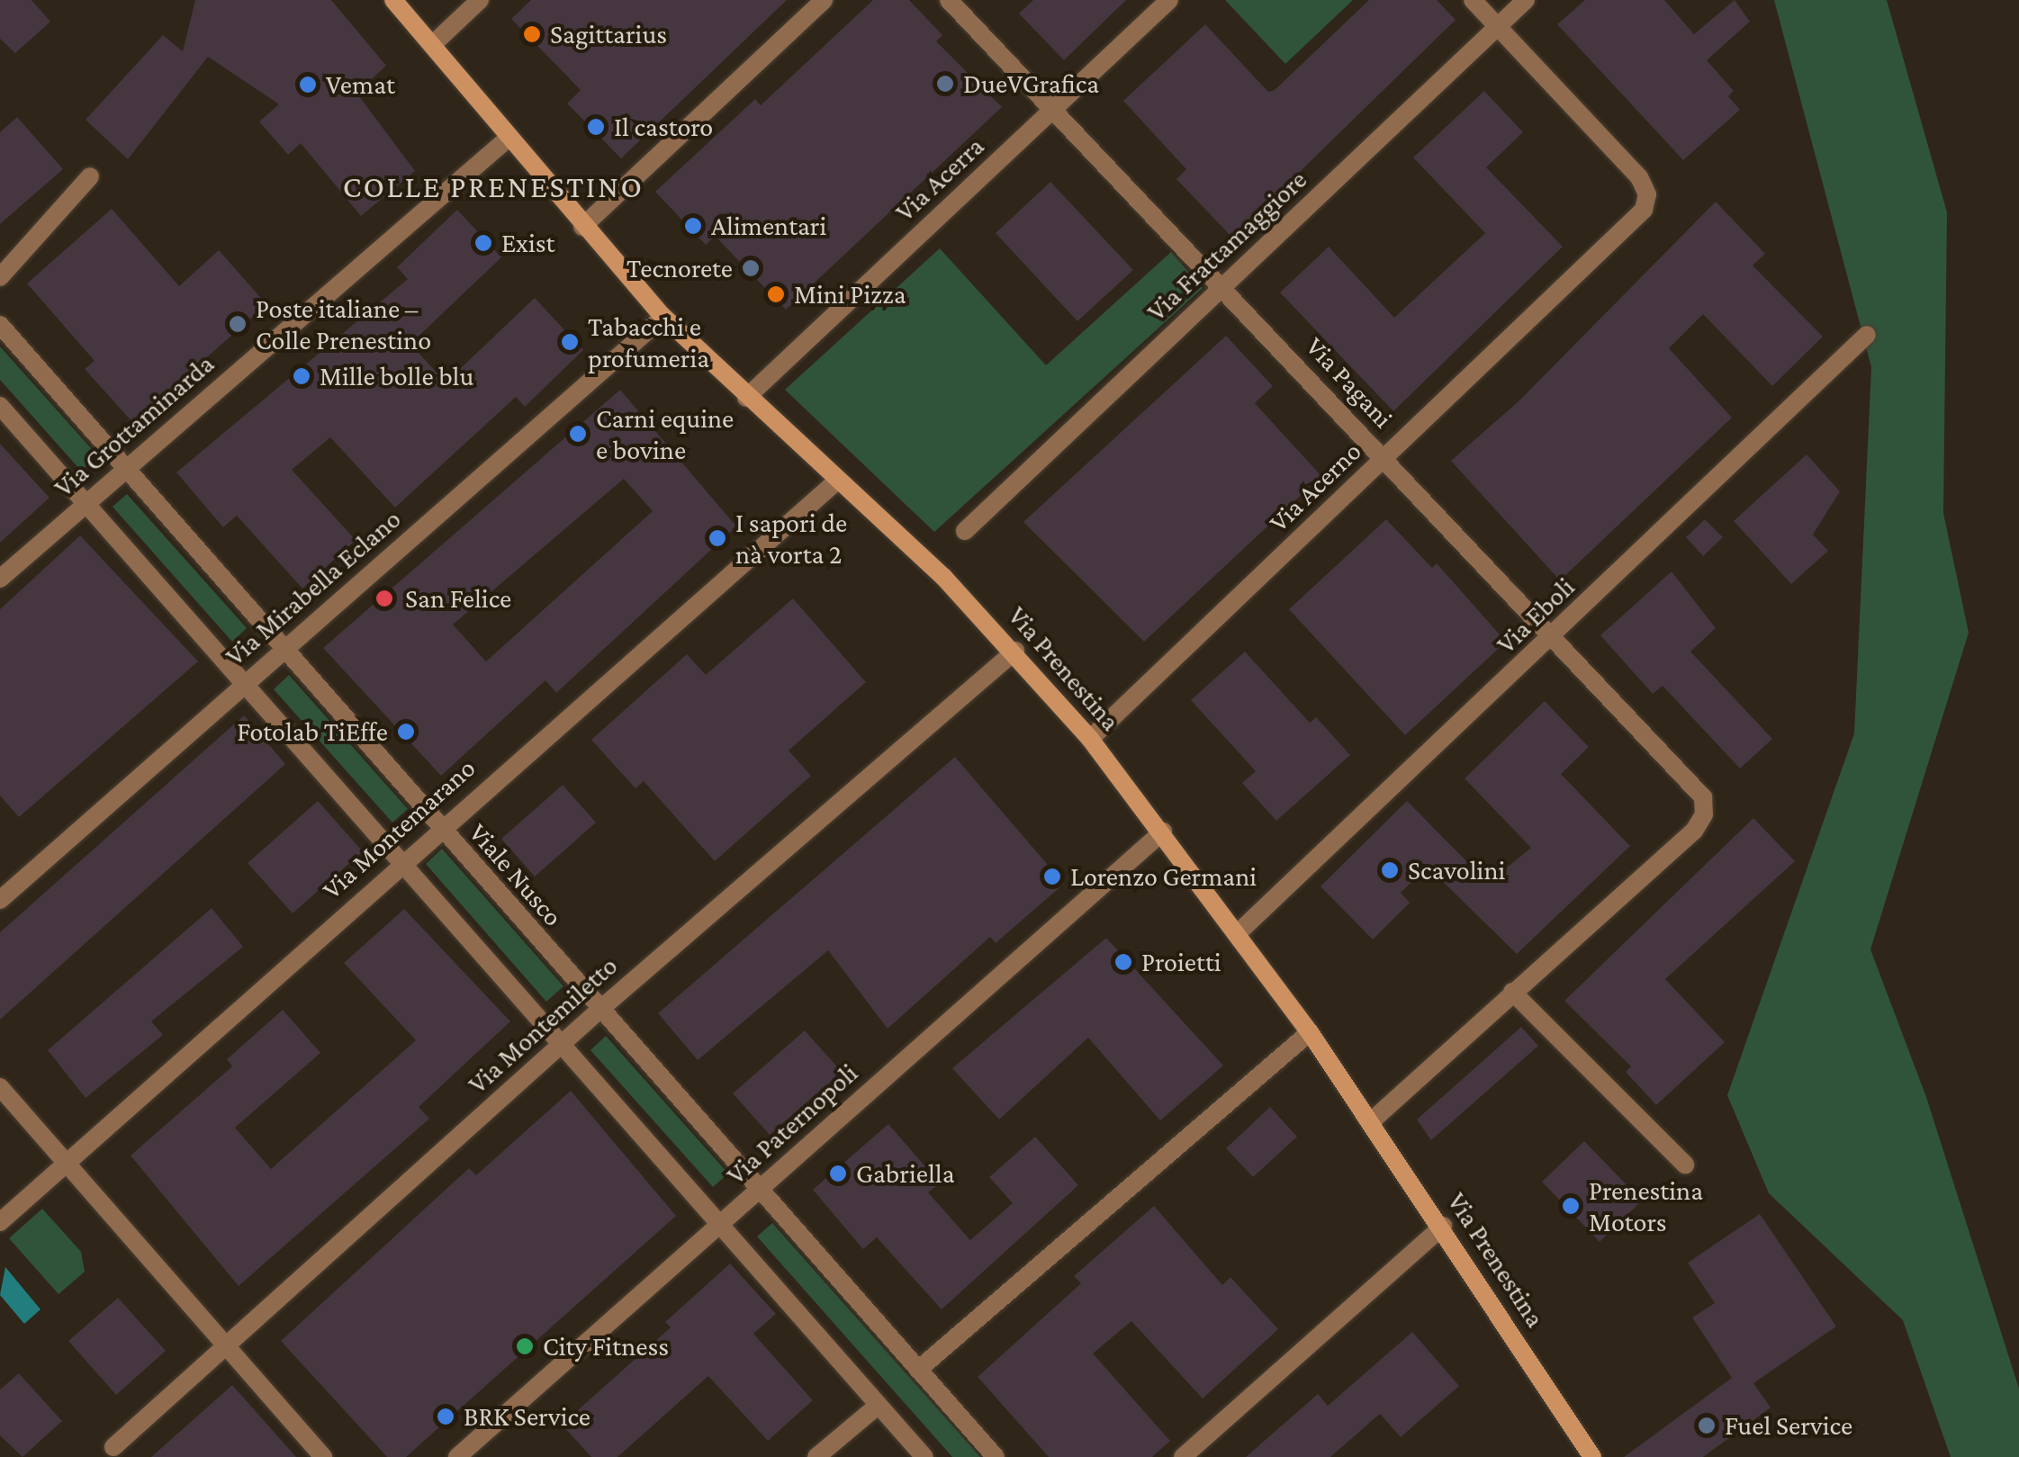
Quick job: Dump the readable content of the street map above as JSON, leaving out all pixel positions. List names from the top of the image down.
{
  "streets": {
    "main road": ["Via Prenestina"],
    "street": [
      "Via Acerra",
      "Via Frattamaggiore",
      "Via Pagani",
      "Via Grottaminarda",
      "Via Acerno",
      "Via Mirabella Eclano",
      "Via Eboli",
      "Via Montemarano",
      "Viale Nusco",
      "Via Montemiletto",
      "Via Paternopoli"
    ]
  },
  "crossings": [
    ["Via Acerra", "Via Pagani"],
    ["Via Acerra", "Via Prenestina"],
    ["Via Frattamaggiore", "Via Pagani"],
    ["Via Frattamaggiore", "Via Acerno"],
    ["Via Pagani", "Via Acerno"],
    ["Via Pagani", "Via Eboli"],
    ["Via Grottaminarda", "Via Prenestina"],
    ["Via Grottaminarda", "Viale Nusco"],
    ["Via Acerno", "Via Prenestina"],
    ["Via Mirabella Eclano", "Via Prenestina"],
    ["Via Mirabella Eclano", "Viale Nusco"],
    ["Via Eboli", "Via Prenestina"],
    ["Via Prenestina", "Via Montemarano"],
    ["Via Prenestina", "Via Montemiletto"],
    ["Via Prenestina", "Via Paternopoli"],
    ["Via Montemarano", "Viale Nusco"],
    ["Viale Nusco", "Via Montemiletto"],
    ["Viale Nusco", "Via Paternopoli"]
  ],
  "districts": ["COLLE PRENESTINO"],
  "places": [
    "Sagittarius",
    "DueVGrafica",
    "Vemat",
    "Il castoro",
    "Alimentari",
    "Exist",
    "Tecnorete",
    "Mini Pizza",
    "Poste italiane – Colle Prenestino",
    "Tabacchi e profumeria",
    "Mille bolle blu",
    "Carni equine e bovine",
    "I sapori de nà vorta 2",
    "San Felice",
    "Fotolab TiEffe",
    "Scavolini",
    "Lorenzo Germani",
    "Proietti",
    "Gabriella",
    "Prenestina Motors",
    "City Fitness",
    "BRK Service",
    "Fuel Service"
  ]
}
